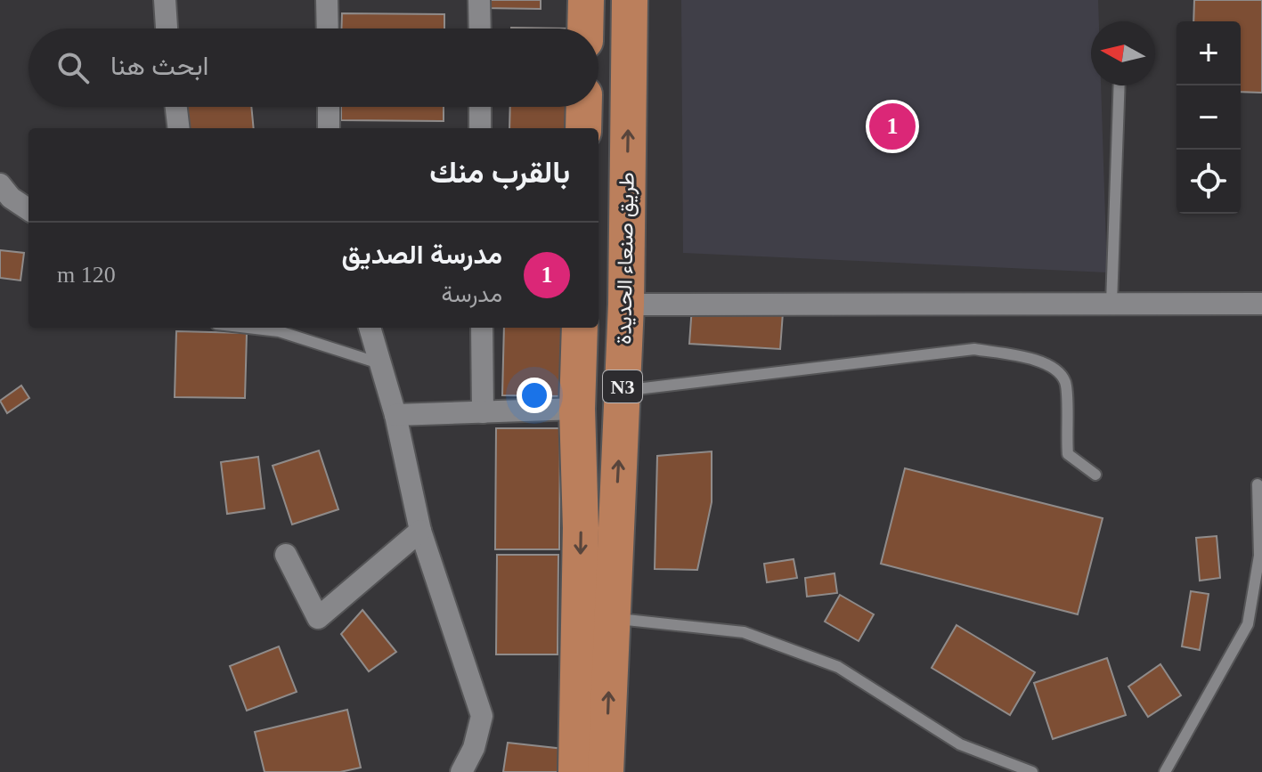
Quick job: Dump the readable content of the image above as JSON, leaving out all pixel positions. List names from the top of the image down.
{
  "streets": {
    "main road": ["طريق صنعاء الحديدة", "N3"]
  },
  "north": "left",
  "page": {
    "map_buttons": ["+", "−"],
    "search": "ابحث هنا",
    "pins": "1",
    "heading": "بالقرب منك",
    "list": [
      {
        "mark": "1",
        "name": "مدرسة الصديق",
        "note": "مدرسة",
        "value": "120 m"
      }
    ]
  }
}
